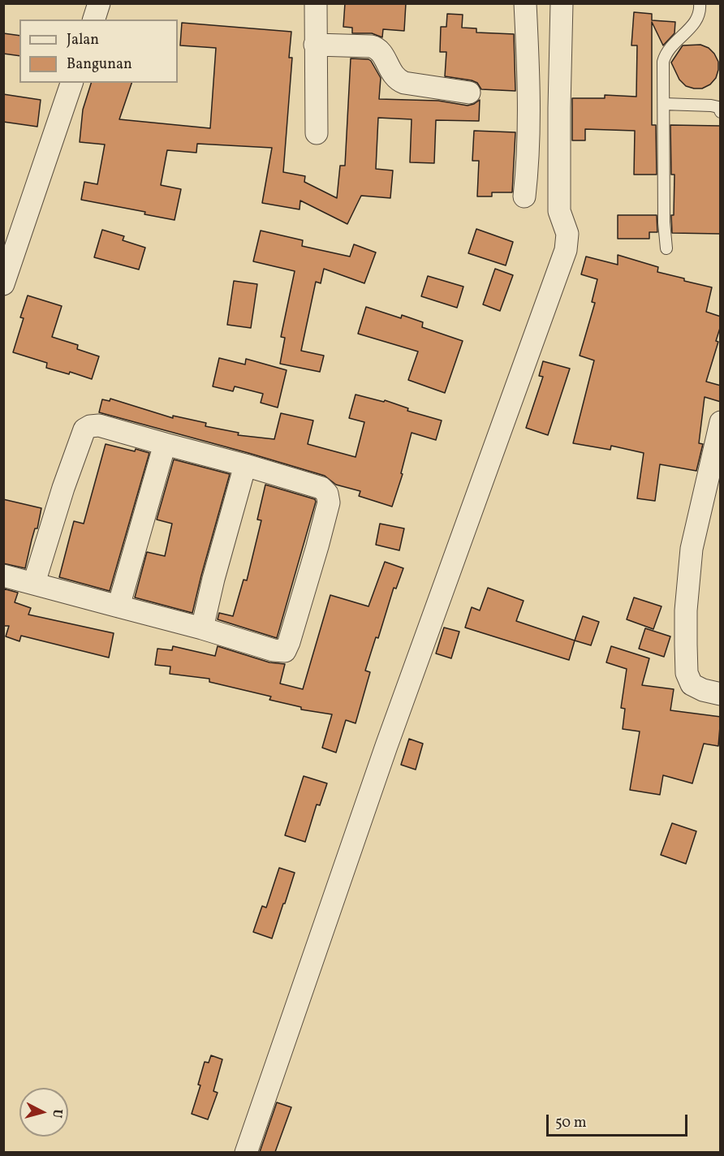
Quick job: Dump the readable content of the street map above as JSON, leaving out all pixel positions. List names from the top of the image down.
{
  "legend": ["Jalan", "Bangunan"],
  "scale_bar": "50 m",
  "north": "right"
}
